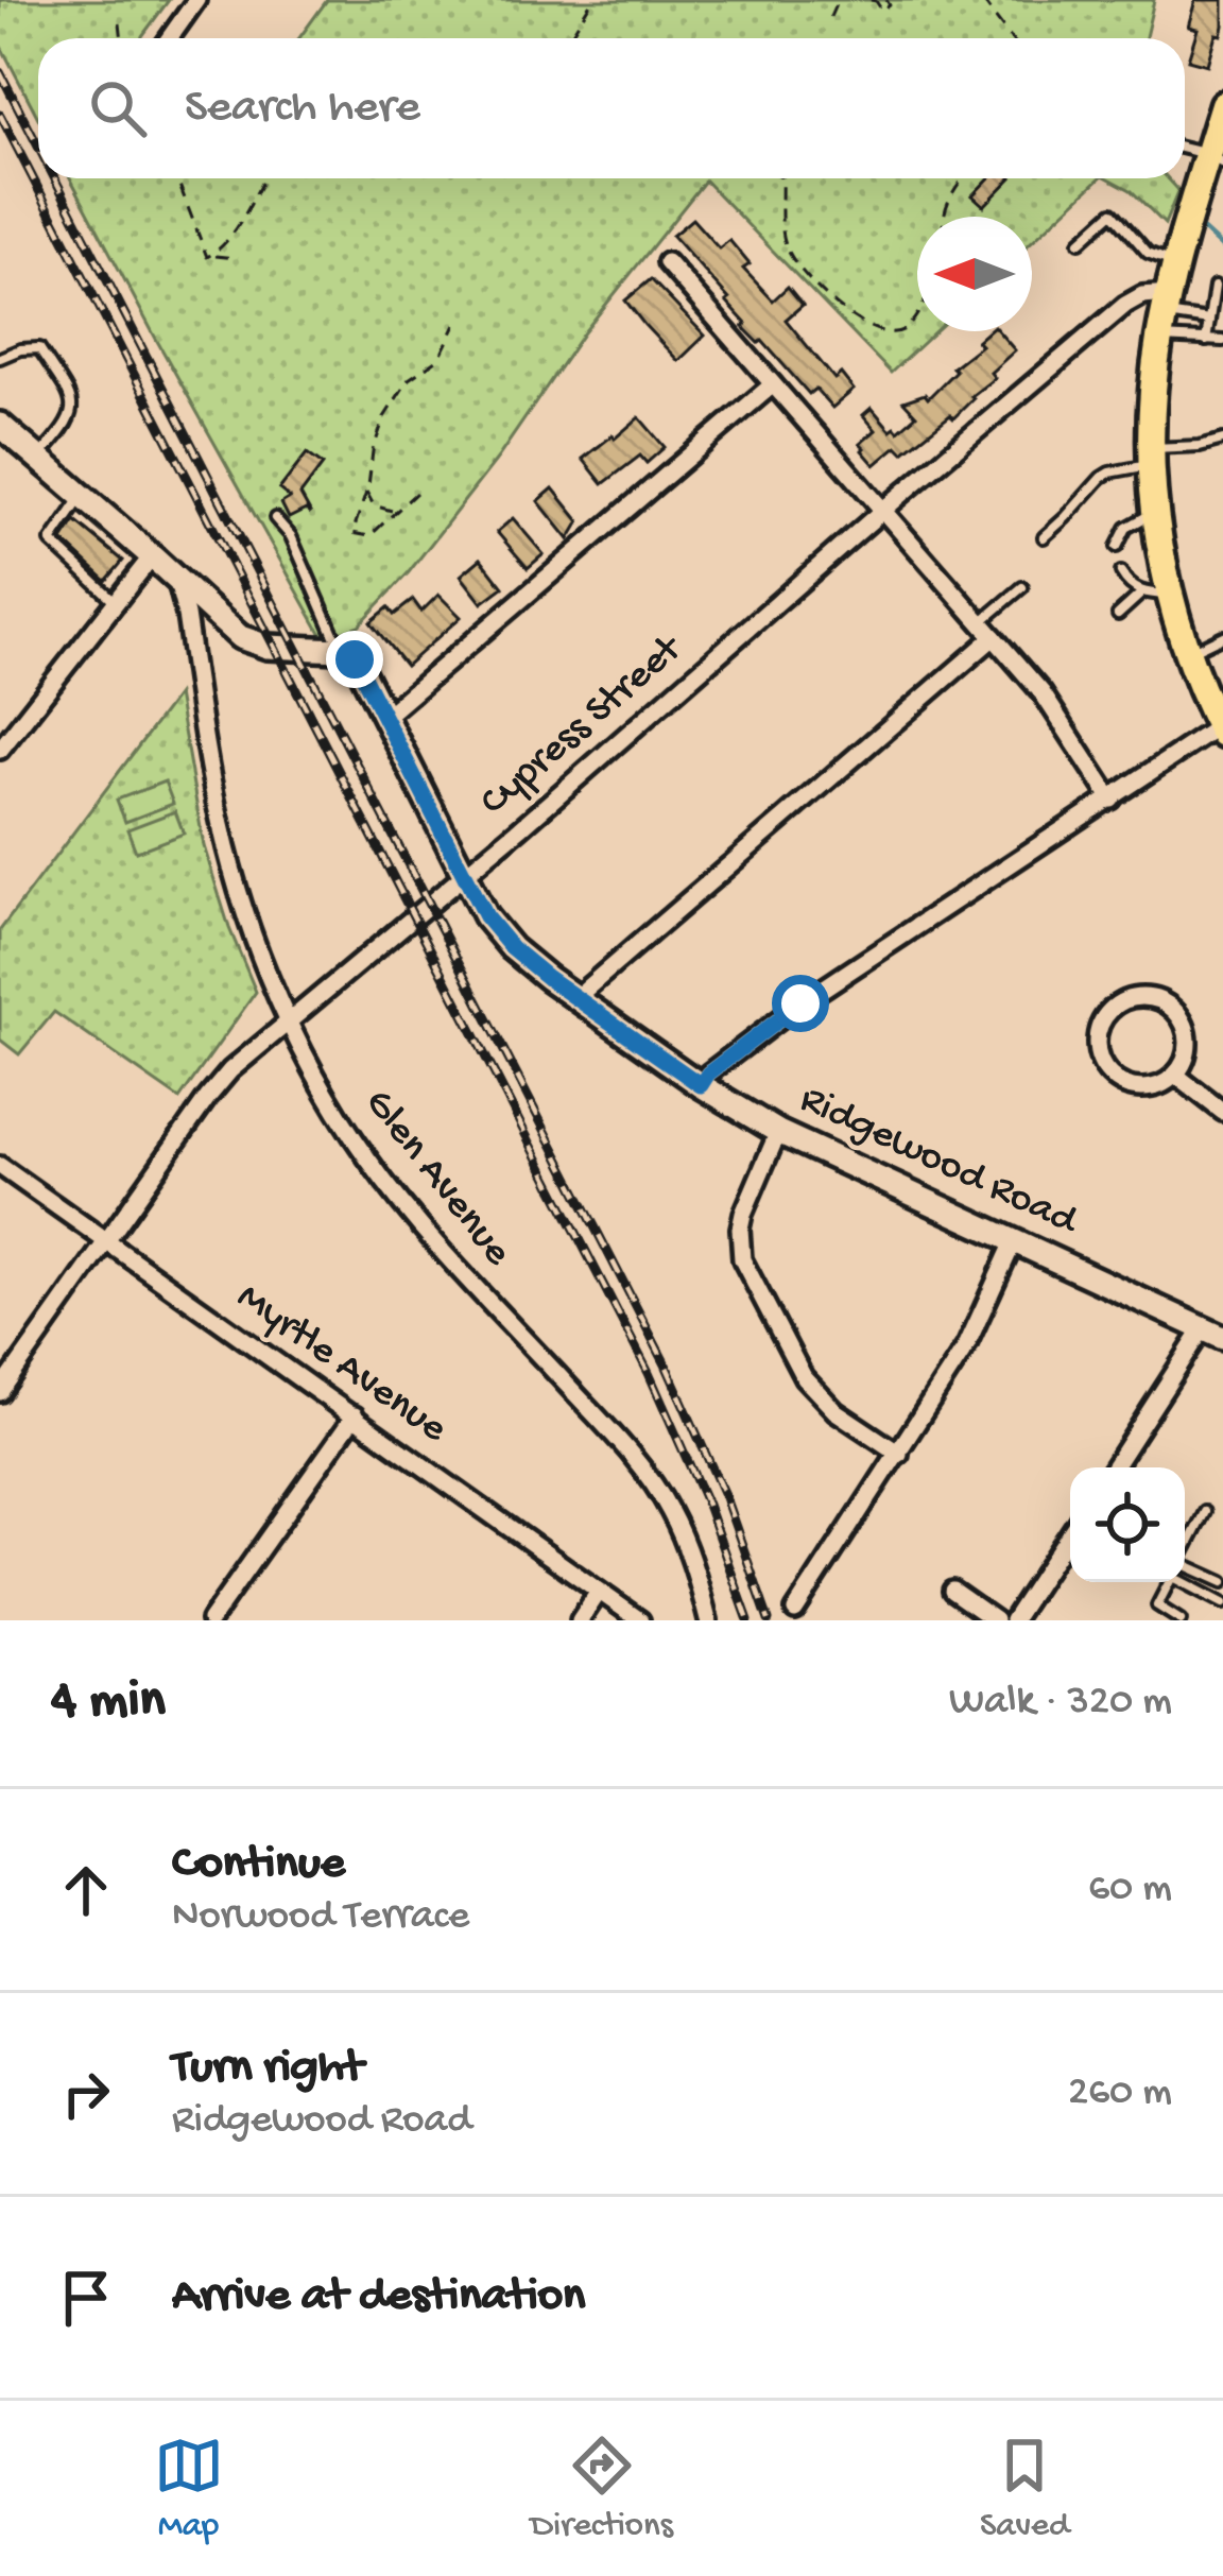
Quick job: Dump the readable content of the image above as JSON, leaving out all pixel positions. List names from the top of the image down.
{
  "streets": {
    "street": [
      "Cypress Street",
      "Ridgewood Road",
      "Glen Avenue",
      "Myrtle Avenue"
    ]
  },
  "crossings": [
    ["Cypress Street", "Ridgewood Road"],
    ["Cypress Street", "Glen Avenue"],
    ["Cypress Street", "Myrtle Avenue"]
  ],
  "north": "left",
  "page": {
    "search": "Search here",
    "heading": ["4 min", "Walk · 320 m"],
    "list": [
      ["Continue", "Norwood Terrace", "60 m"],
      ["Turn right", "Ridgewood Road", "260 m"],
      "Arrive at destination"
    ],
    "nav": ["Map", "Directions", "Saved"]
  }
}
